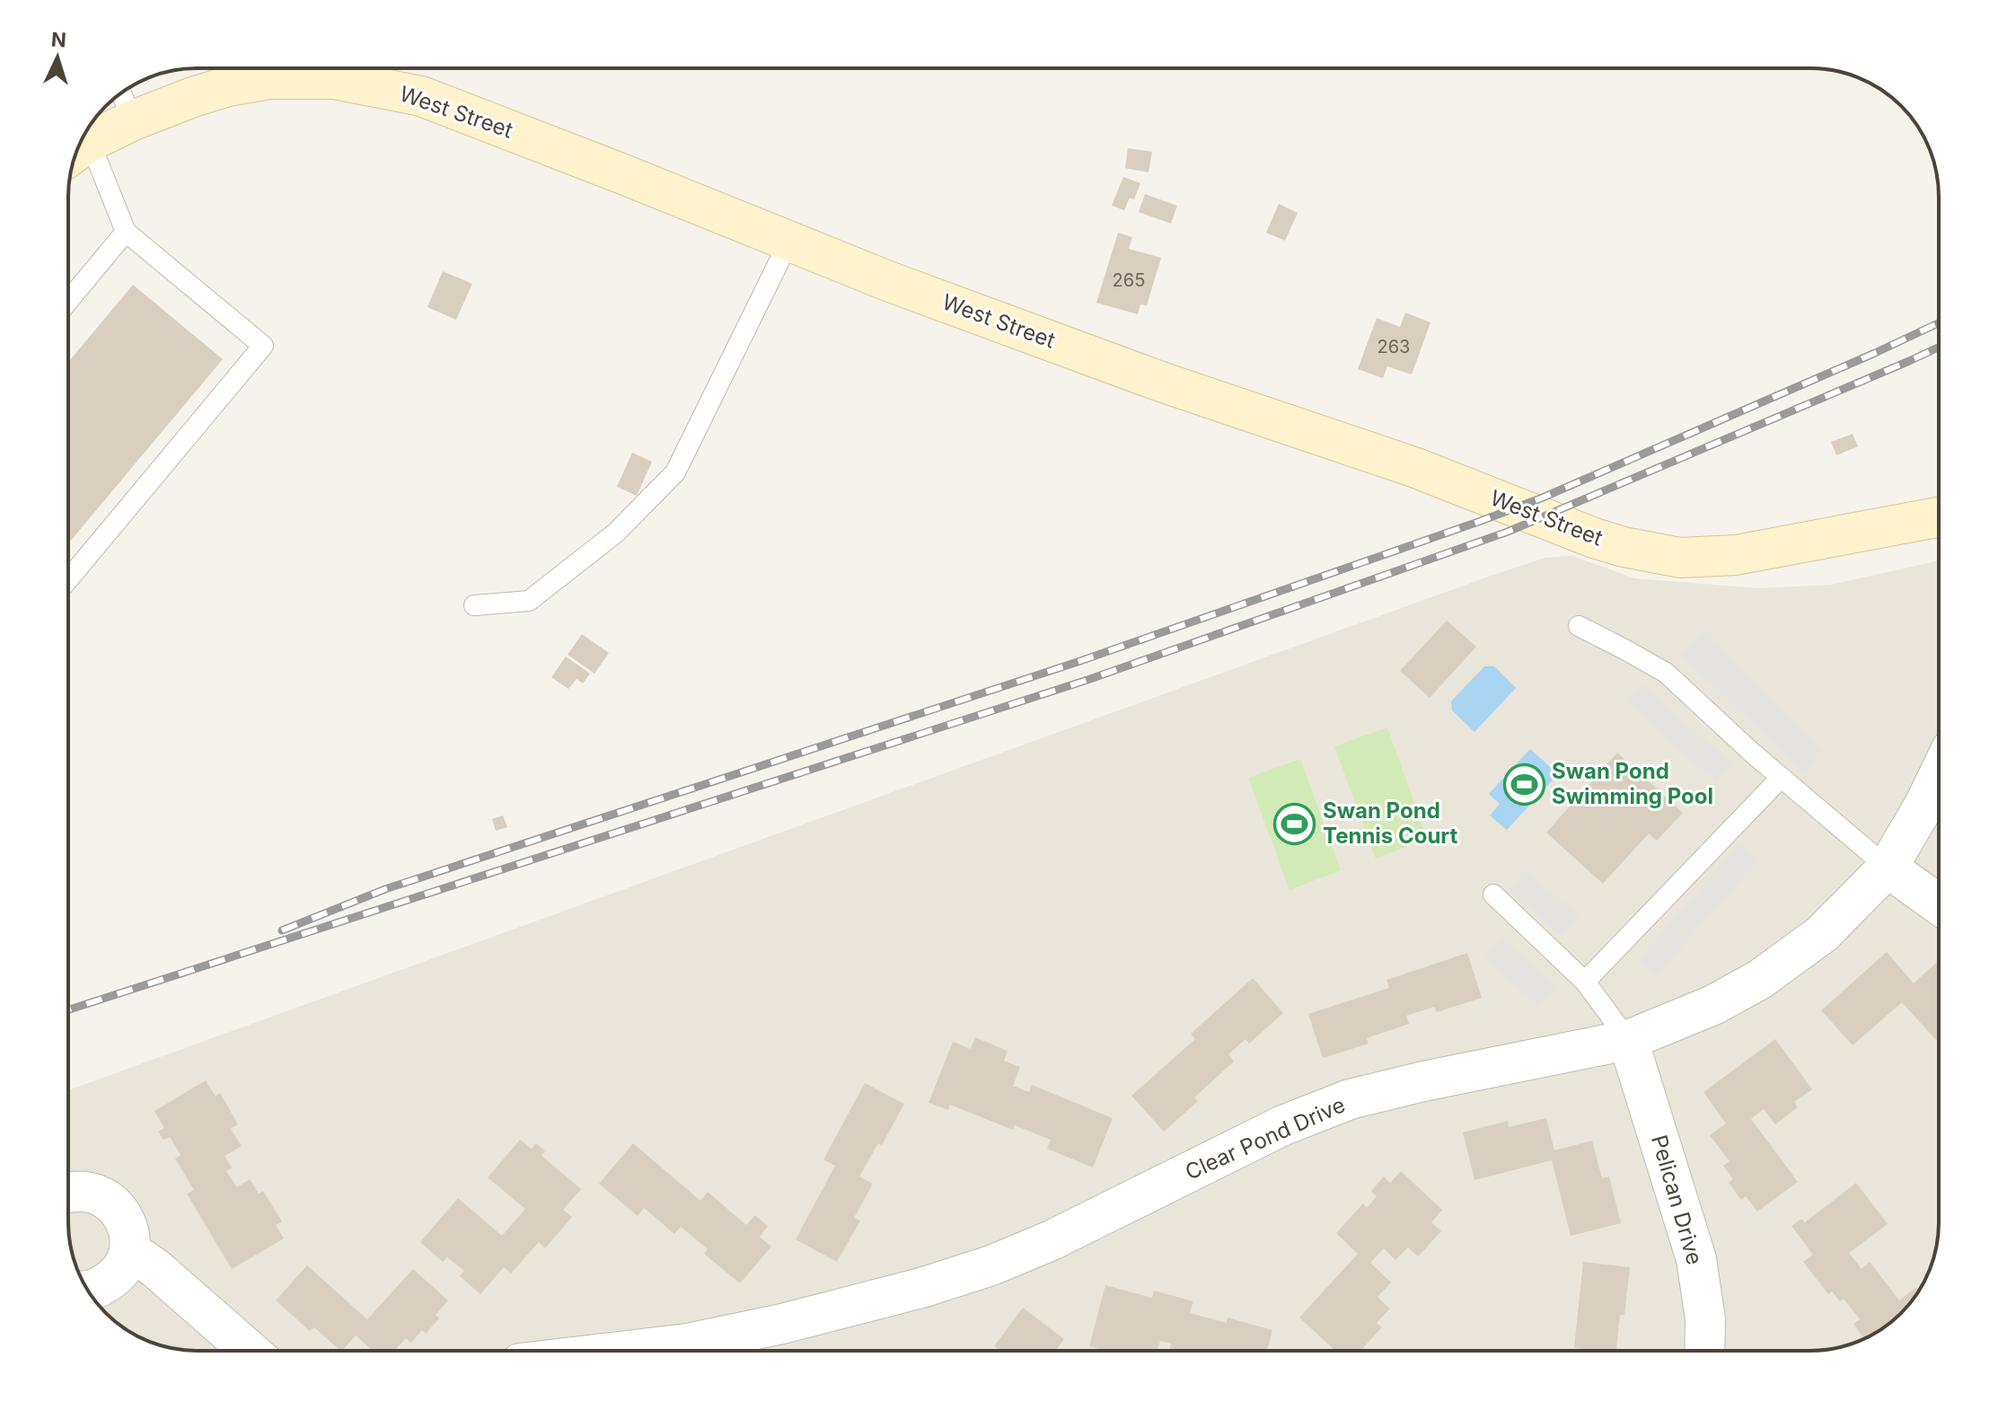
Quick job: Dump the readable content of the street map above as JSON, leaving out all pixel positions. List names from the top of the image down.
{
  "streets": {
    "street": ["West Street", "Clear Pond Drive", "Pelican Drive"]
  },
  "crossings": [
    ["Clear Pond Drive", "Pelican Drive"]
  ],
  "places": {
    "sports": ["Swan Pond Swimming Pool", "Swan Pond Tennis Court"]
  },
  "house_numbers": ["265", "263"],
  "north": "top"
}
